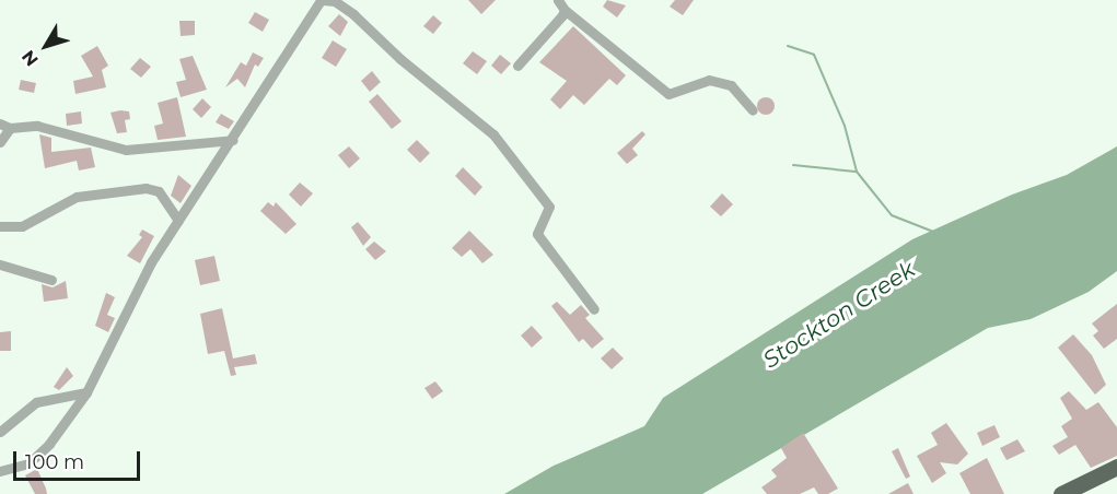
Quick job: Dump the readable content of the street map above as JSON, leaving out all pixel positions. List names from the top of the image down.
{
  "water": ["Stockton Creek"],
  "scale_bar": "100 m",
  "north": "bottom left"
}
